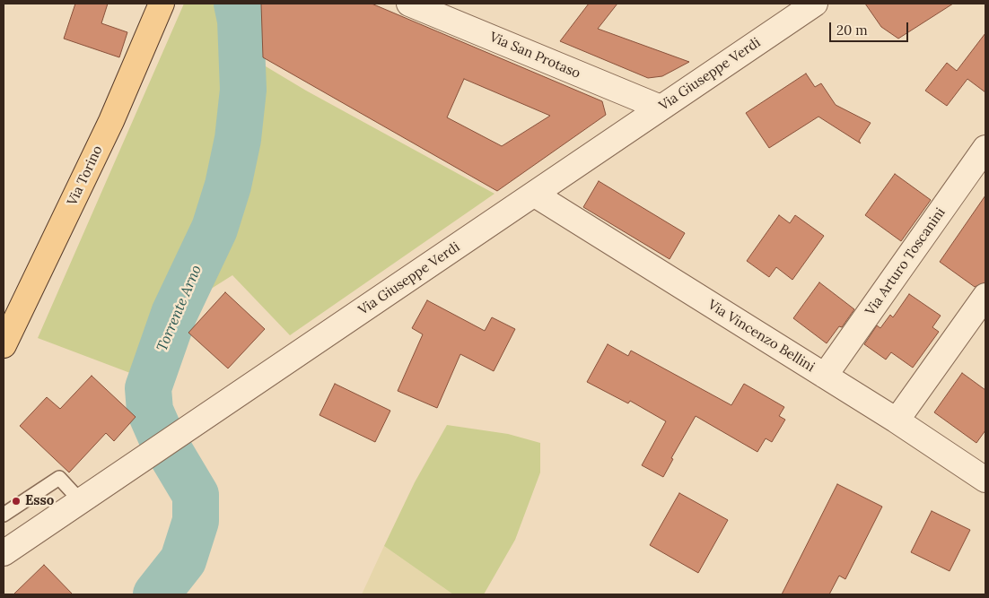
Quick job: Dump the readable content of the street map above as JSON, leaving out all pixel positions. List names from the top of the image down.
{
  "streets": {
    "main road": ["Via Torino"],
    "street": [
      "Via San Protaso",
      "Via Giuseppe Verdi",
      "Via Arturo Toscanini",
      "Via Vincenzo Bellini"
    ]
  },
  "crossings": [
    ["Via San Protaso", "Via Giuseppe Verdi"],
    ["Via Giuseppe Verdi", "Via Vincenzo Bellini"],
    ["Via Arturo Toscanini", "Via Vincenzo Bellini"]
  ],
  "water": ["Torrente Arno"],
  "places": ["Esso"],
  "scale_bar": "20 m"
}
